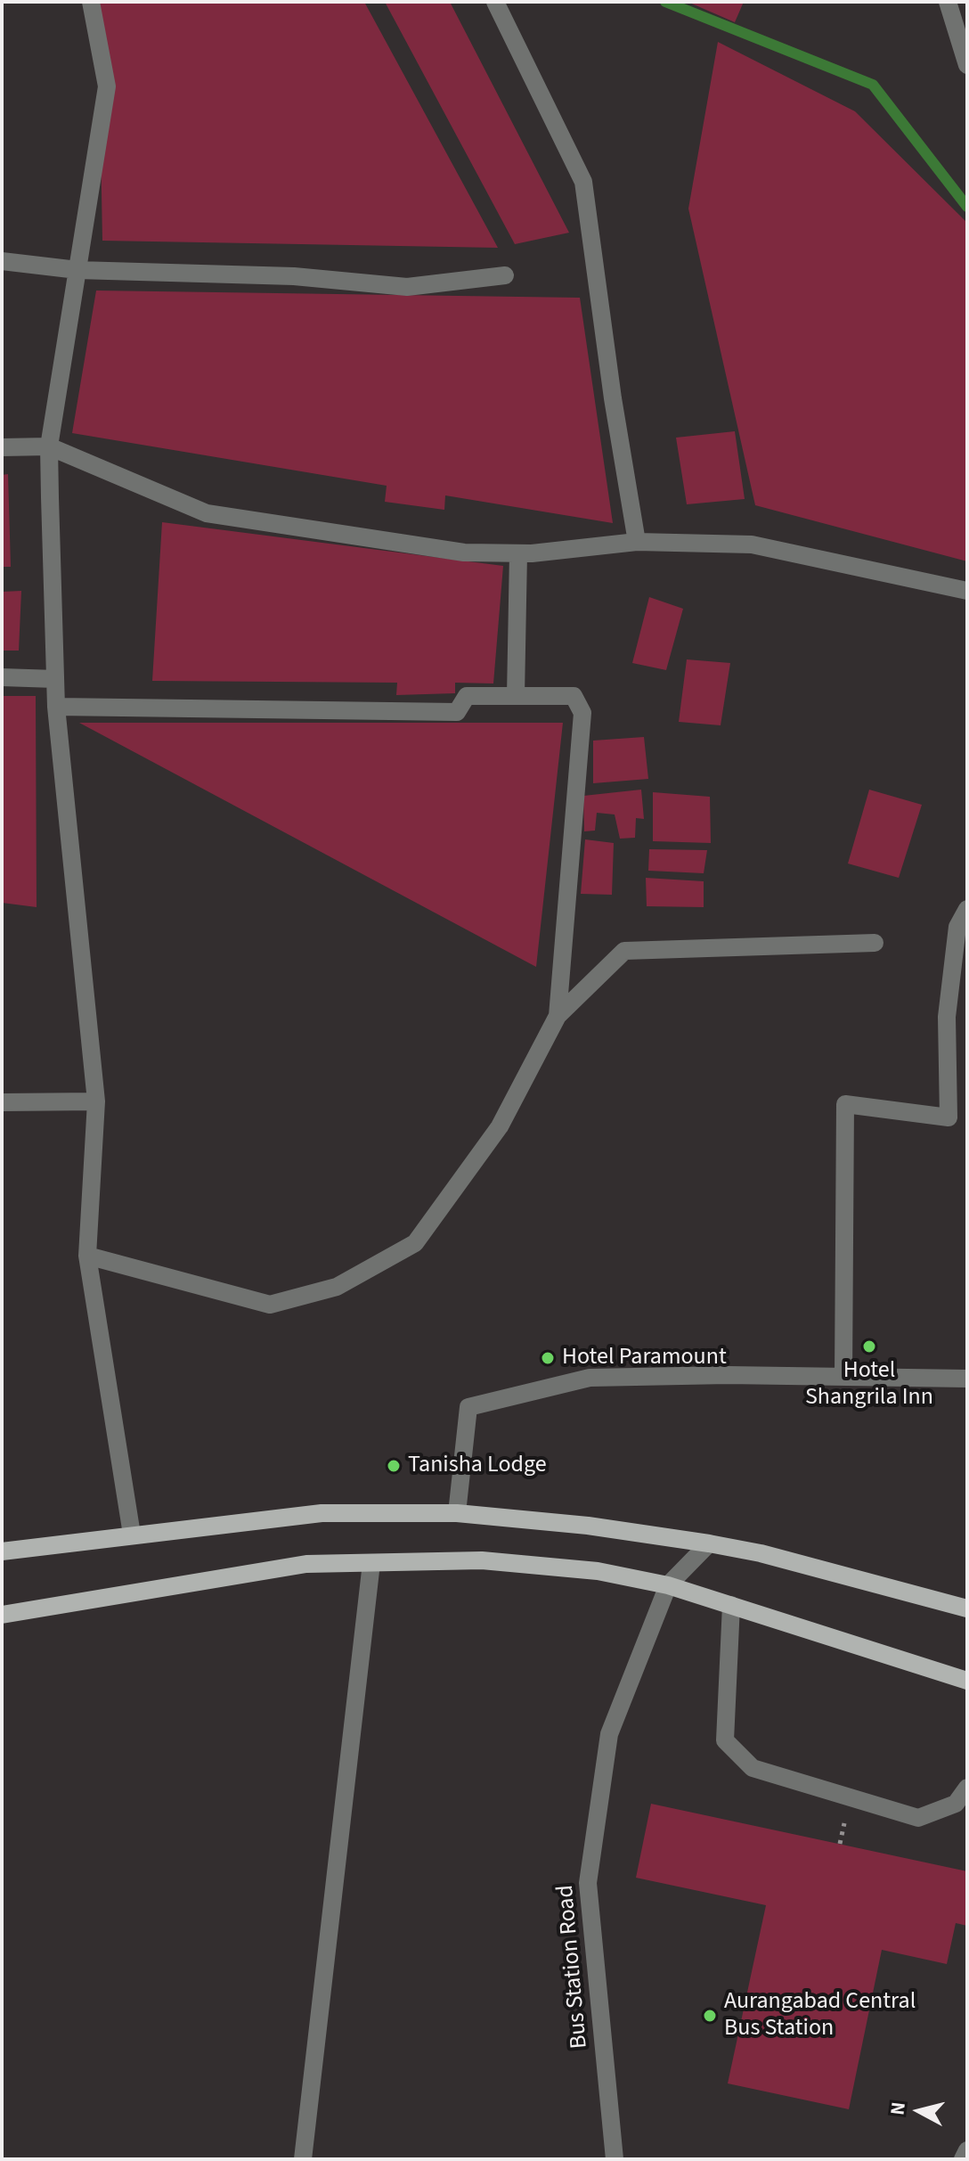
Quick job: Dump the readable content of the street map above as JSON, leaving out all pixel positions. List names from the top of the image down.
{
  "streets": {
    "street": ["Bus Station Road"]
  },
  "places": [
    "Hotel Shangrila Inn",
    "Hotel Paramount",
    "Tanisha Lodge",
    "Aurangabad Central Bus Station"
  ],
  "north": "left"
}
